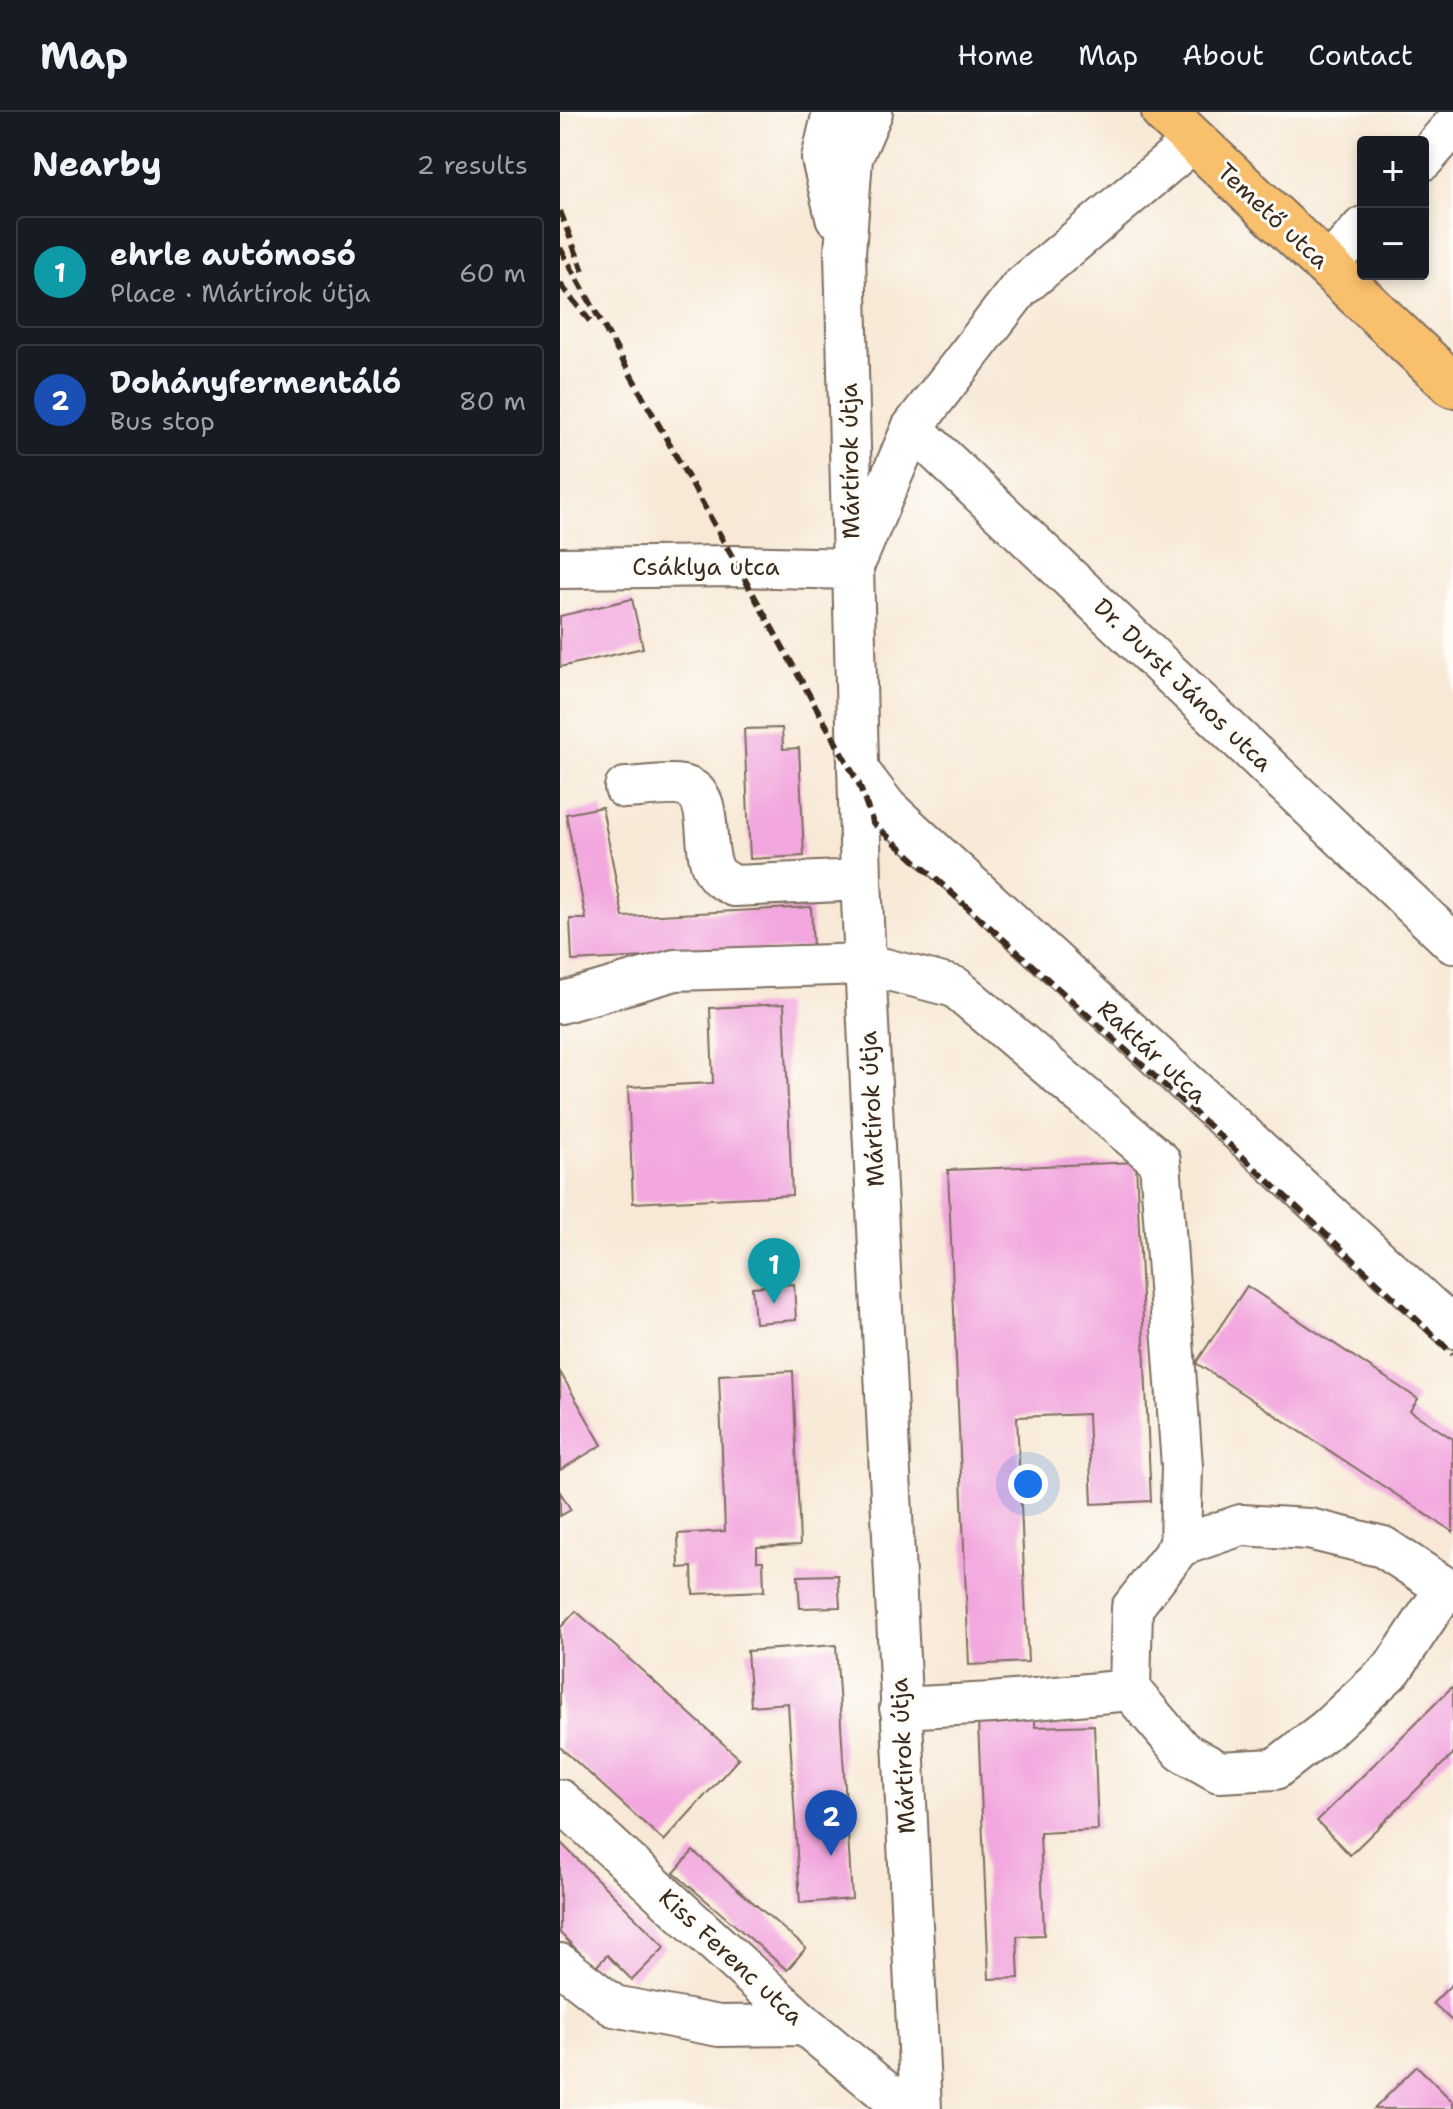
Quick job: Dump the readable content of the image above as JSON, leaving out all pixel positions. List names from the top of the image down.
{
  "streets": {
    "main road": ["Temető utca"],
    "street": [
      "Mártírok útja",
      "Csáklya utca",
      "Dr. Durst János utca",
      "Raktár utca",
      "Kiss Ferenc utca"
    ]
  },
  "crossings": [
    ["Mártírok útja", "Csáklya utca"],
    ["Mártírok útja", "Raktár utca"]
  ],
  "page": {
    "header": "Map",
    "nav": [
      "Home",
      "Map",
      "About",
      "Contact"
    ],
    "heading": ["Nearby", "2 results"],
    "map_buttons": ["+", "−"],
    "list": [
      {
        "mark": "1",
        "name": "ehrle autómosó",
        "note": "Place · Mártírok útja",
        "value": "60 m"
      },
      {
        "mark": "2",
        "name": "Dohányfermentáló",
        "note": "Bus stop",
        "value": "80 m"
      }
    ],
    "pins": ["1", "2"]
  }
}
